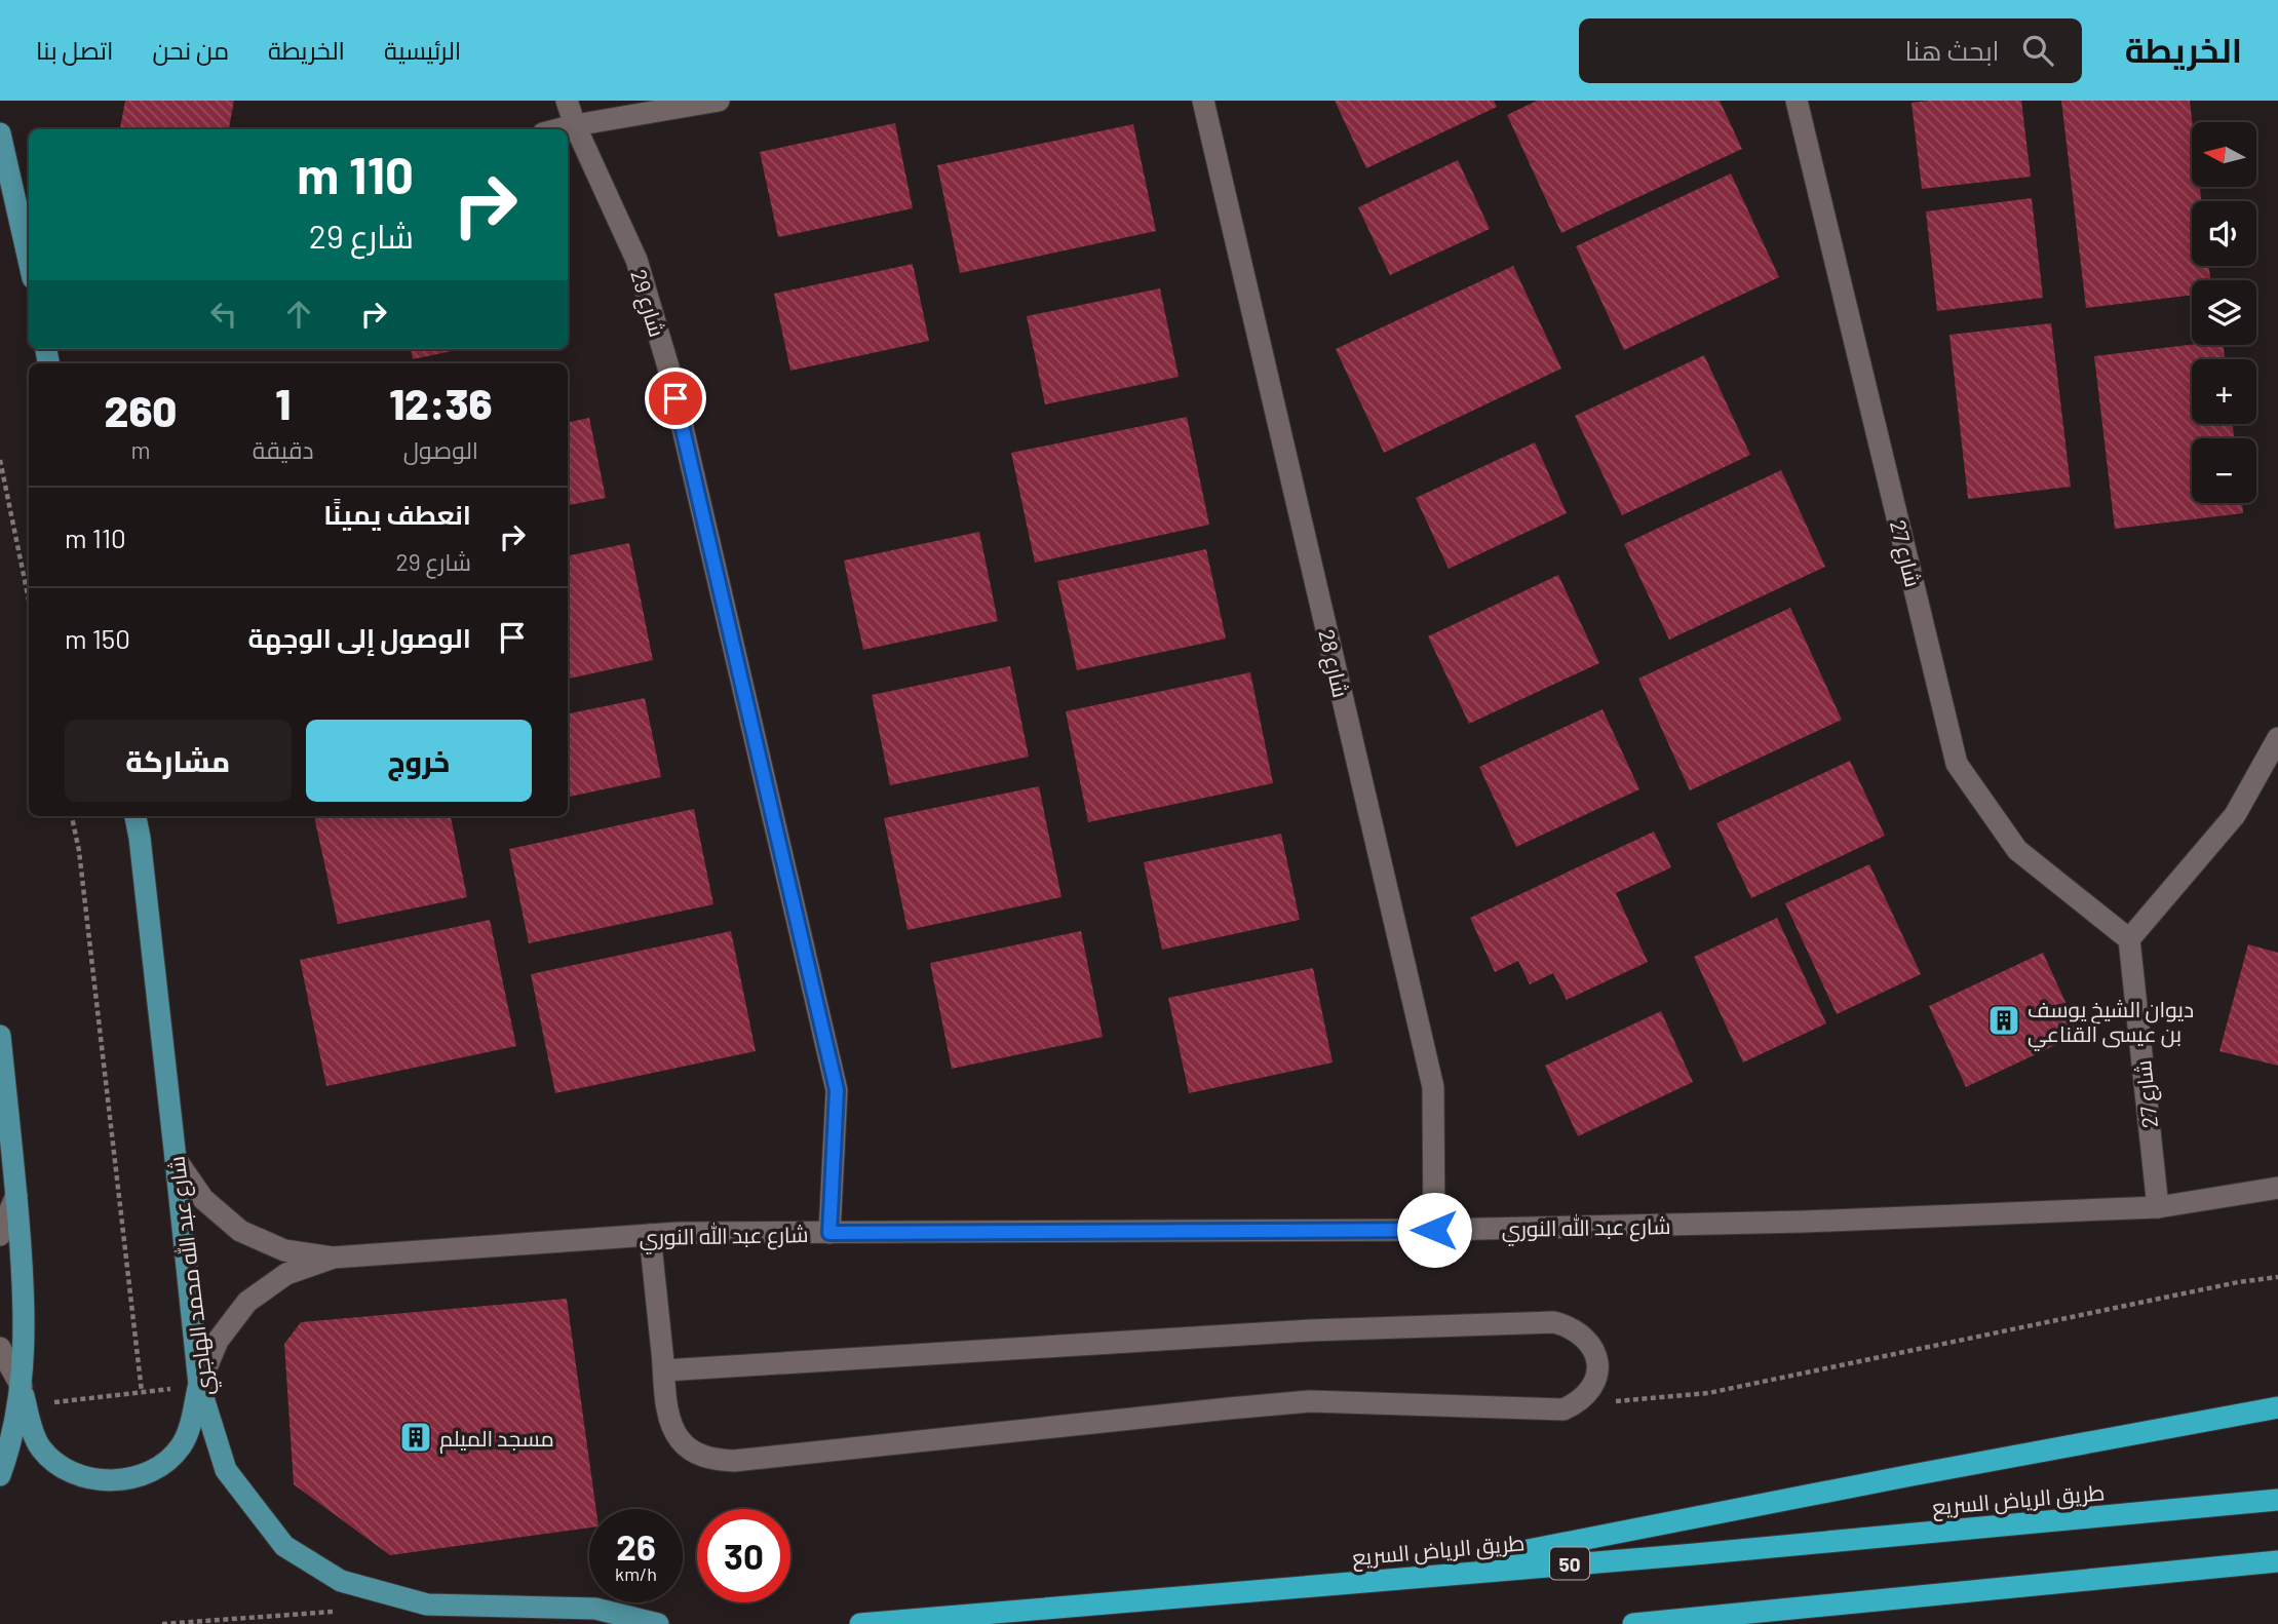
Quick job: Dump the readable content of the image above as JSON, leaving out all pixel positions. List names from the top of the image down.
{
  "streets": {
    "highway": ["طريق الرياض السريع", "50"],
    "main road": ["شارع عبد الله محمد الهاجري"],
    "street": [
      "شارع 29",
      "شارع 27",
      "شارع 28",
      "شارع عبد الله النوري"
    ]
  },
  "crossings": [
    ["شارع 29", "شارع عبد الله النوري"],
    ["شارع 27", "شارع عبد الله النوري"],
    ["شارع 28", "شارع عبد الله النوري"],
    ["شارع عبد الله النوري", "شارع عبد الله محمد الهاجري"]
  ],
  "places": {
    "building": ["ديوان الشيخ يوسف بن عيسى القناعي", "مسجد الميلم"]
  },
  "north": "left",
  "page": {
    "header": "الخريطة",
    "search": "ابحث هنا",
    "nav": [
      "الرئيسية",
      "الخريطة",
      "من نحن",
      "اتصل بنا"
    ],
    "map_buttons": ["+", "−"],
    "turn": ["110 m", "شارع 29"],
    "eta": [
      "12:36",
      "الوصول",
      "1",
      "دقيقة",
      "260",
      "m"
    ],
    "list": [
      {
        "name": "انعطف يمينًا",
        "note": "شارع 29",
        "value": "110 m"
      },
      {
        "name": "الوصول إلى الوجهة",
        "value": "150 m"
      }
    ],
    "buttons": ["خروج", "مشاركة"],
    "speed": "26 km/h",
    "limit": "30"
  }
}
